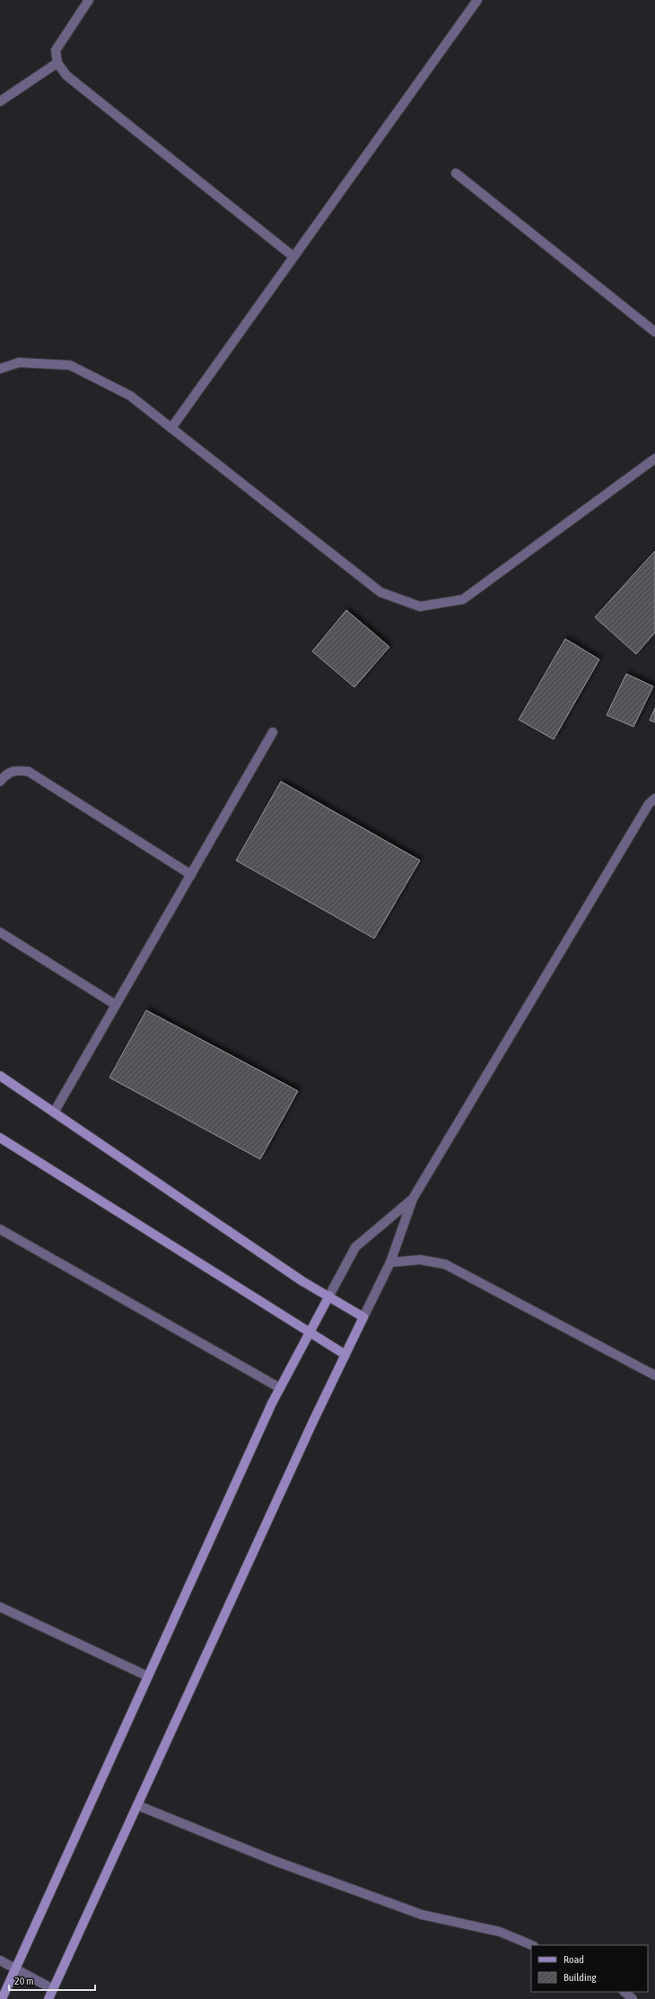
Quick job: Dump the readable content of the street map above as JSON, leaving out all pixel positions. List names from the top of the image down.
{
  "legend": ["Road", "Building"],
  "scale_bar": "20 m"
}
